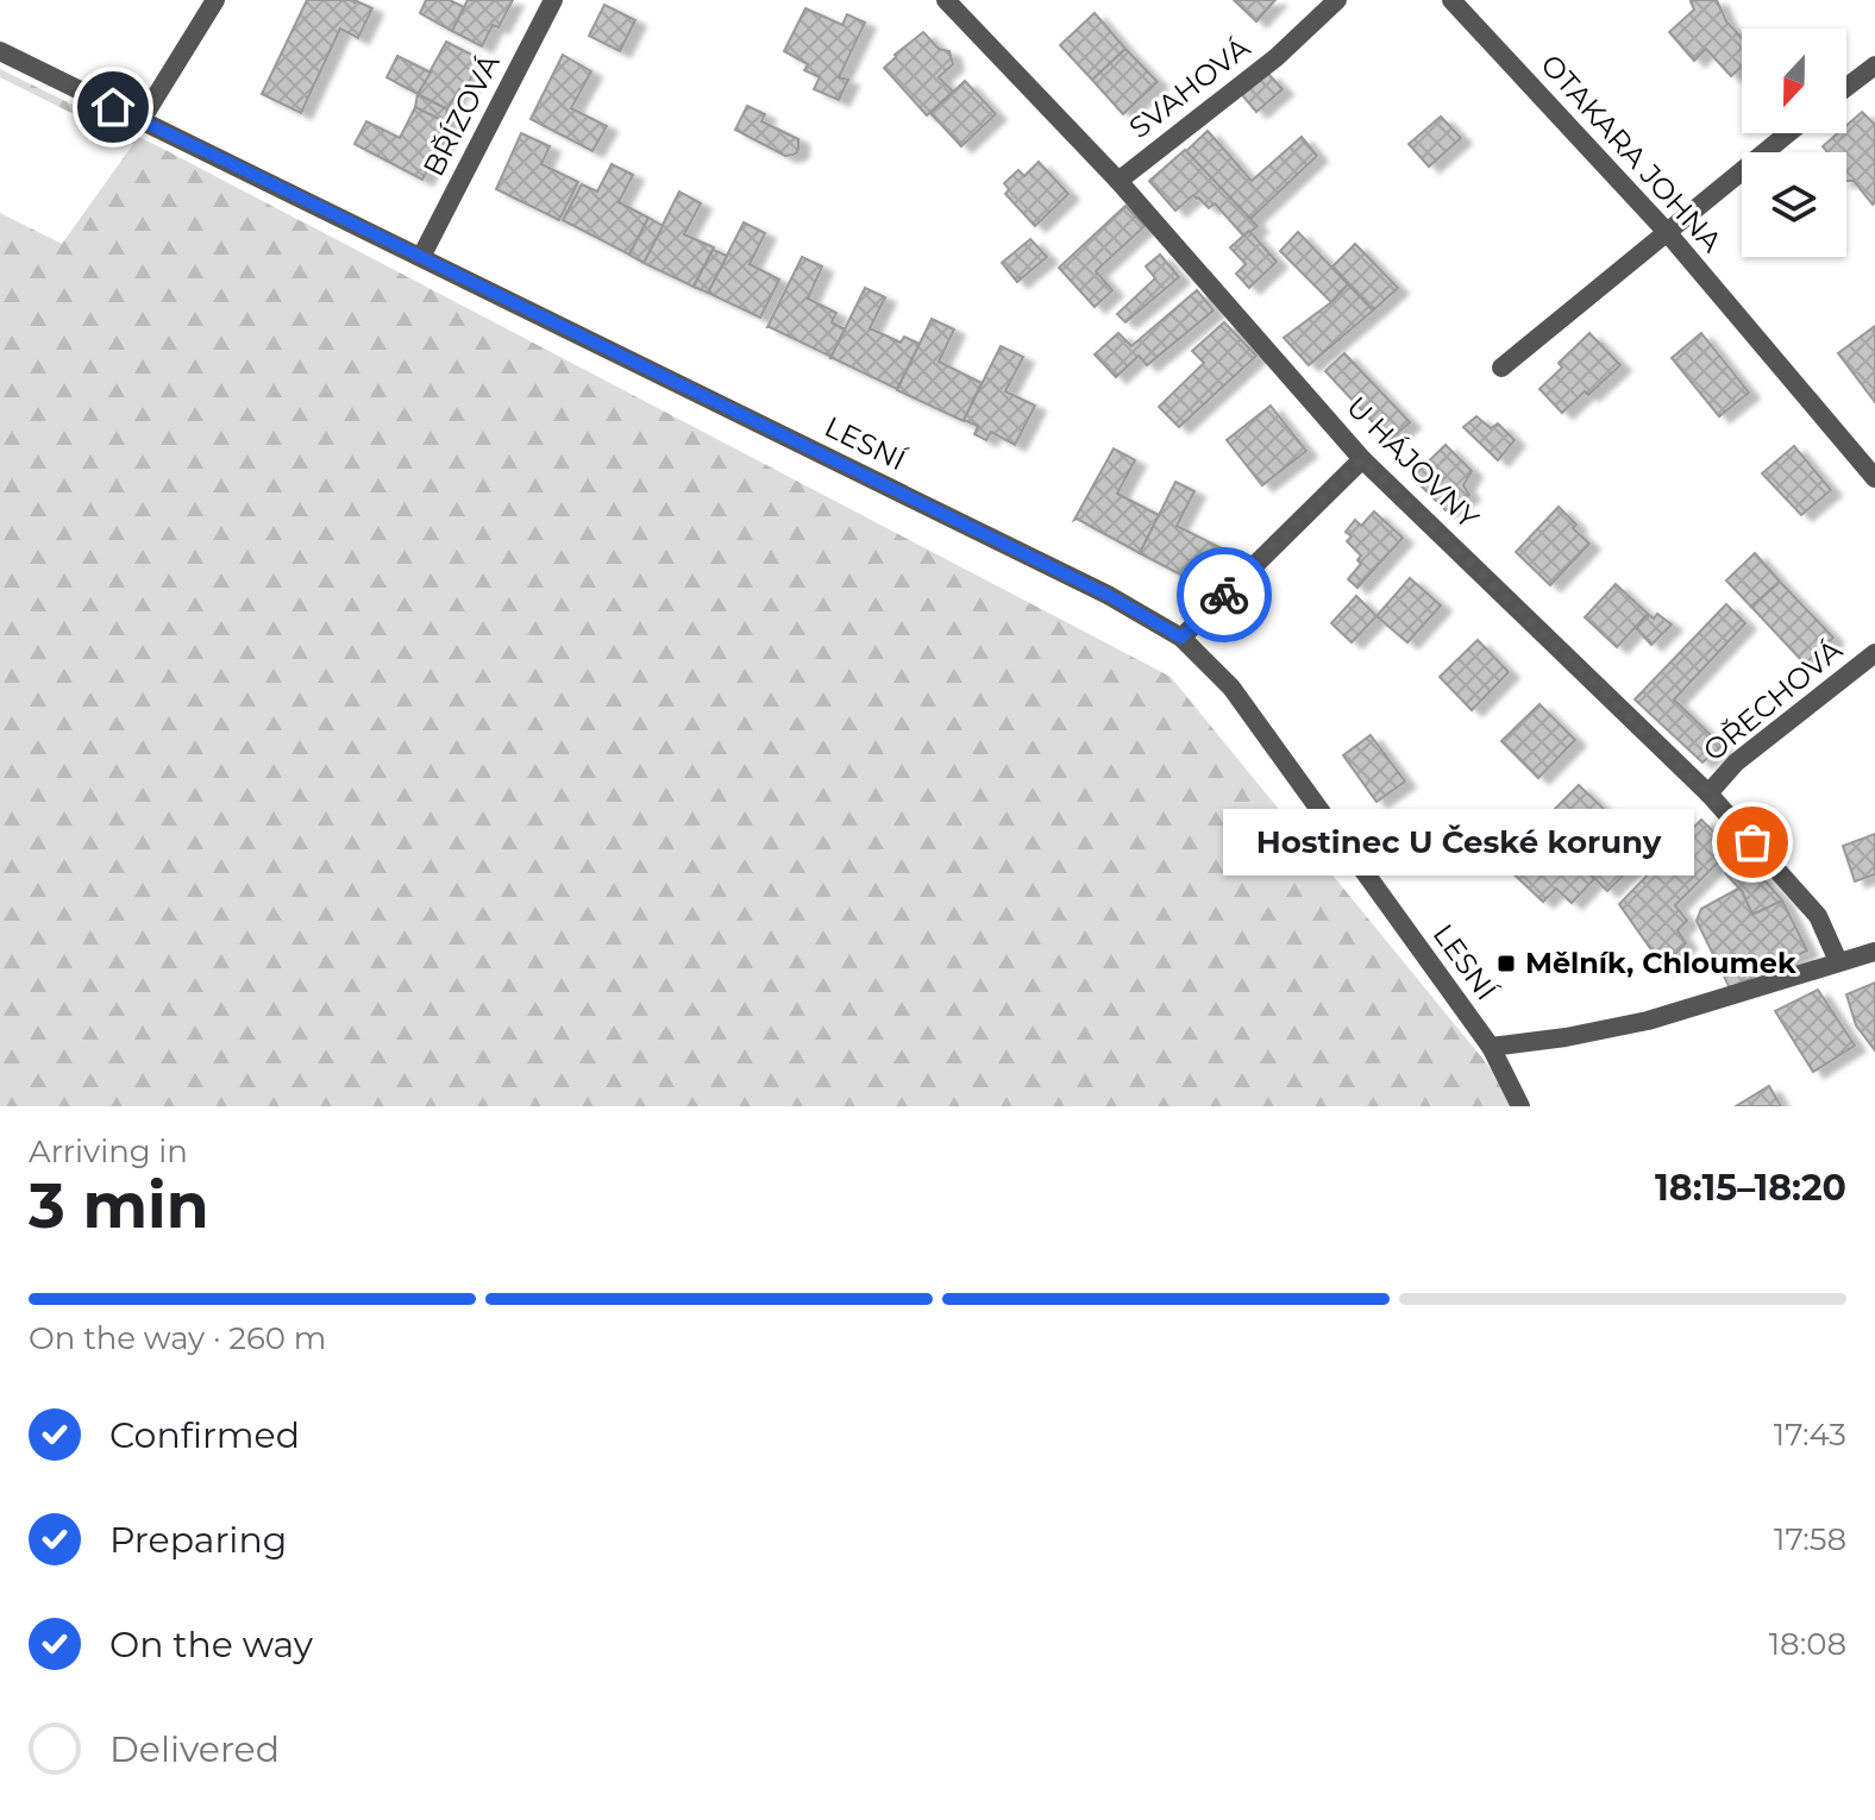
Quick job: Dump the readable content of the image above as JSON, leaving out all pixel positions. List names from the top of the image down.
{
  "streets": {
    "street": [
      "SVAHOVÁ",
      "BŘÍZOVÁ",
      "OTAKARA JOHNA",
      "LESNÍ",
      "U HÁJOVNY",
      "OŘECHOVÁ"
    ]
  },
  "crossings": [
    ["SVAHOVÁ", "U HÁJOVNY"],
    ["BŘÍZOVÁ", "LESNÍ"],
    ["U HÁJOVNY", "OŘECHOVÁ"]
  ],
  "places": {
    "other": ["Hostinec U České koruny"],
    "transit": ["Mělník, Chloumek"]
  },
  "north": "bottom",
  "page": {
    "bubble": "Hostinec U České koruny",
    "heading": ["3 min", "Arriving in", "18:15–18:20"],
    "bar": "On the way · 260 m",
    "list": [
      ["Confirmed", "17:43"],
      ["Preparing", "17:58"],
      ["On the way", "18:08"],
      "Delivered"
    ]
  }
}
